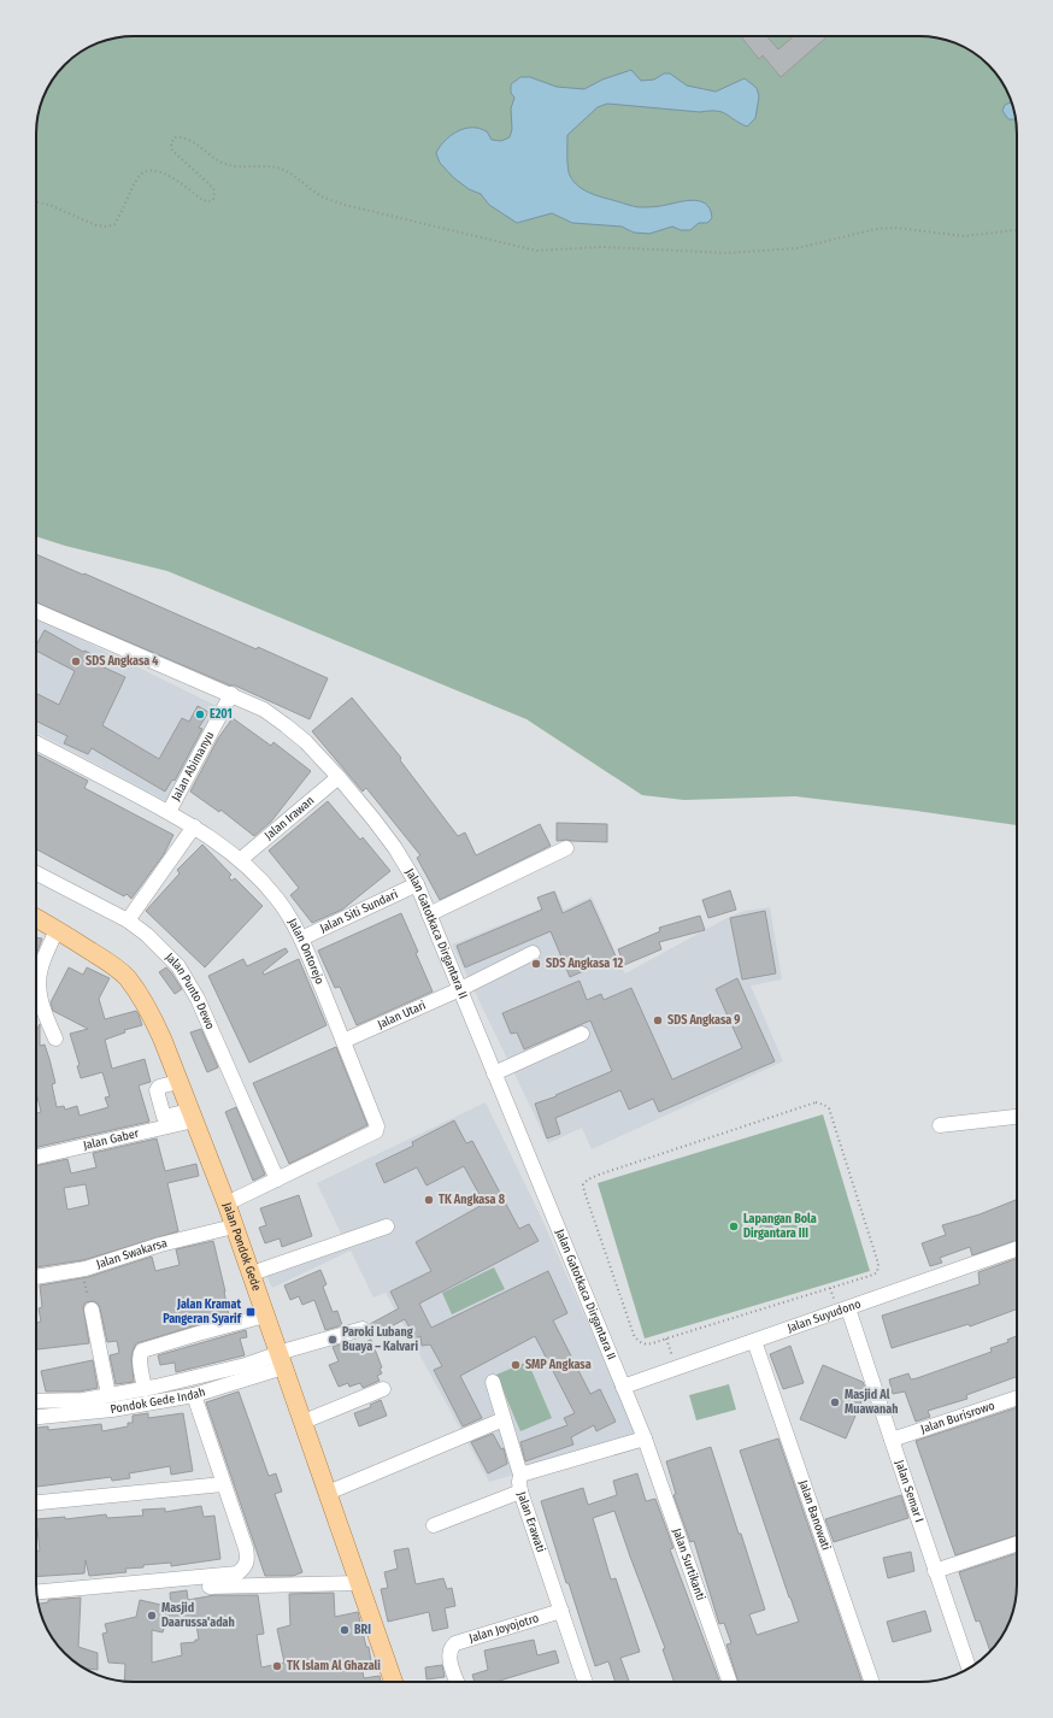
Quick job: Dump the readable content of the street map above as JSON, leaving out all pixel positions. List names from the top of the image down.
{
  "streets": {
    "main road": ["Jalan Pondok Gede"],
    "street": [
      "Jalan Abimanyu",
      "Jalan Irawan",
      "Jalan Siti Sundari",
      "Jalan Gatotkaca Dirgantara II",
      "Jalan Ontorejo",
      "Jalan Punto Dewo",
      "Jalan Utari",
      "Jalan Gaber",
      "Jalan Swakarsa",
      "Jalan Suyudono",
      "Pondok Gede Indah",
      "Jalan Burisrowo",
      "Jalan Semar I",
      "Jalan Banowati",
      "Jalan Erawati",
      "Jalan Surtikanti",
      "Jalan Joyojotro"
    ]
  },
  "crossings": [
    ["Jalan Abimanyu", "Jalan Gatotkaca Dirgantara II"],
    ["Jalan Abimanyu", "Jalan Ontorejo"],
    ["Jalan Irawan", "Jalan Gatotkaca Dirgantara II"],
    ["Jalan Irawan", "Jalan Ontorejo"],
    ["Jalan Siti Sundari", "Jalan Gatotkaca Dirgantara II"],
    ["Jalan Siti Sundari", "Jalan Ontorejo"],
    ["Jalan Gatotkaca Dirgantara II", "Jalan Utari"],
    ["Jalan Gatotkaca Dirgantara II", "Jalan Suyudono"],
    ["Jalan Gatotkaca Dirgantara II", "Jalan Erawati"],
    ["Jalan Gatotkaca Dirgantara II", "Jalan Surtikanti"],
    ["Jalan Ontorejo", "Jalan Punto Dewo"],
    ["Jalan Ontorejo", "Jalan Utari"],
    ["Jalan Ontorejo", "Jalan Pondok Gede"],
    ["Jalan Gaber", "Jalan Pondok Gede"],
    ["Jalan Pondok Gede", "Jalan Swakarsa"],
    ["Jalan Pondok Gede", "Pondok Gede Indah"],
    ["Jalan Suyudono", "Jalan Semar I"],
    ["Jalan Suyudono", "Jalan Banowati"],
    ["Jalan Burisrowo", "Jalan Semar I"],
    ["Jalan Erawati", "Jalan Surtikanti"],
    ["Jalan Erawati", "Jalan Joyojotro"]
  ],
  "places": {
    "other": [
      "SDS Angkasa 4",
      "E201",
      "SDS Angkasa 12",
      "SDS Angkasa 9",
      "TK Angkasa 8",
      "Lapangan Bola Dirgantara III",
      "Paroki Lubang Buaya – Kalvari",
      "SMP Angkasa",
      "Masjid Al Muawanah",
      "Masjid Daarussa'adah",
      "BRI",
      "TK Islam Al Ghazali"
    ],
    "transit": ["Jalan Kramat Pangeran Syarif"]
  }
}
